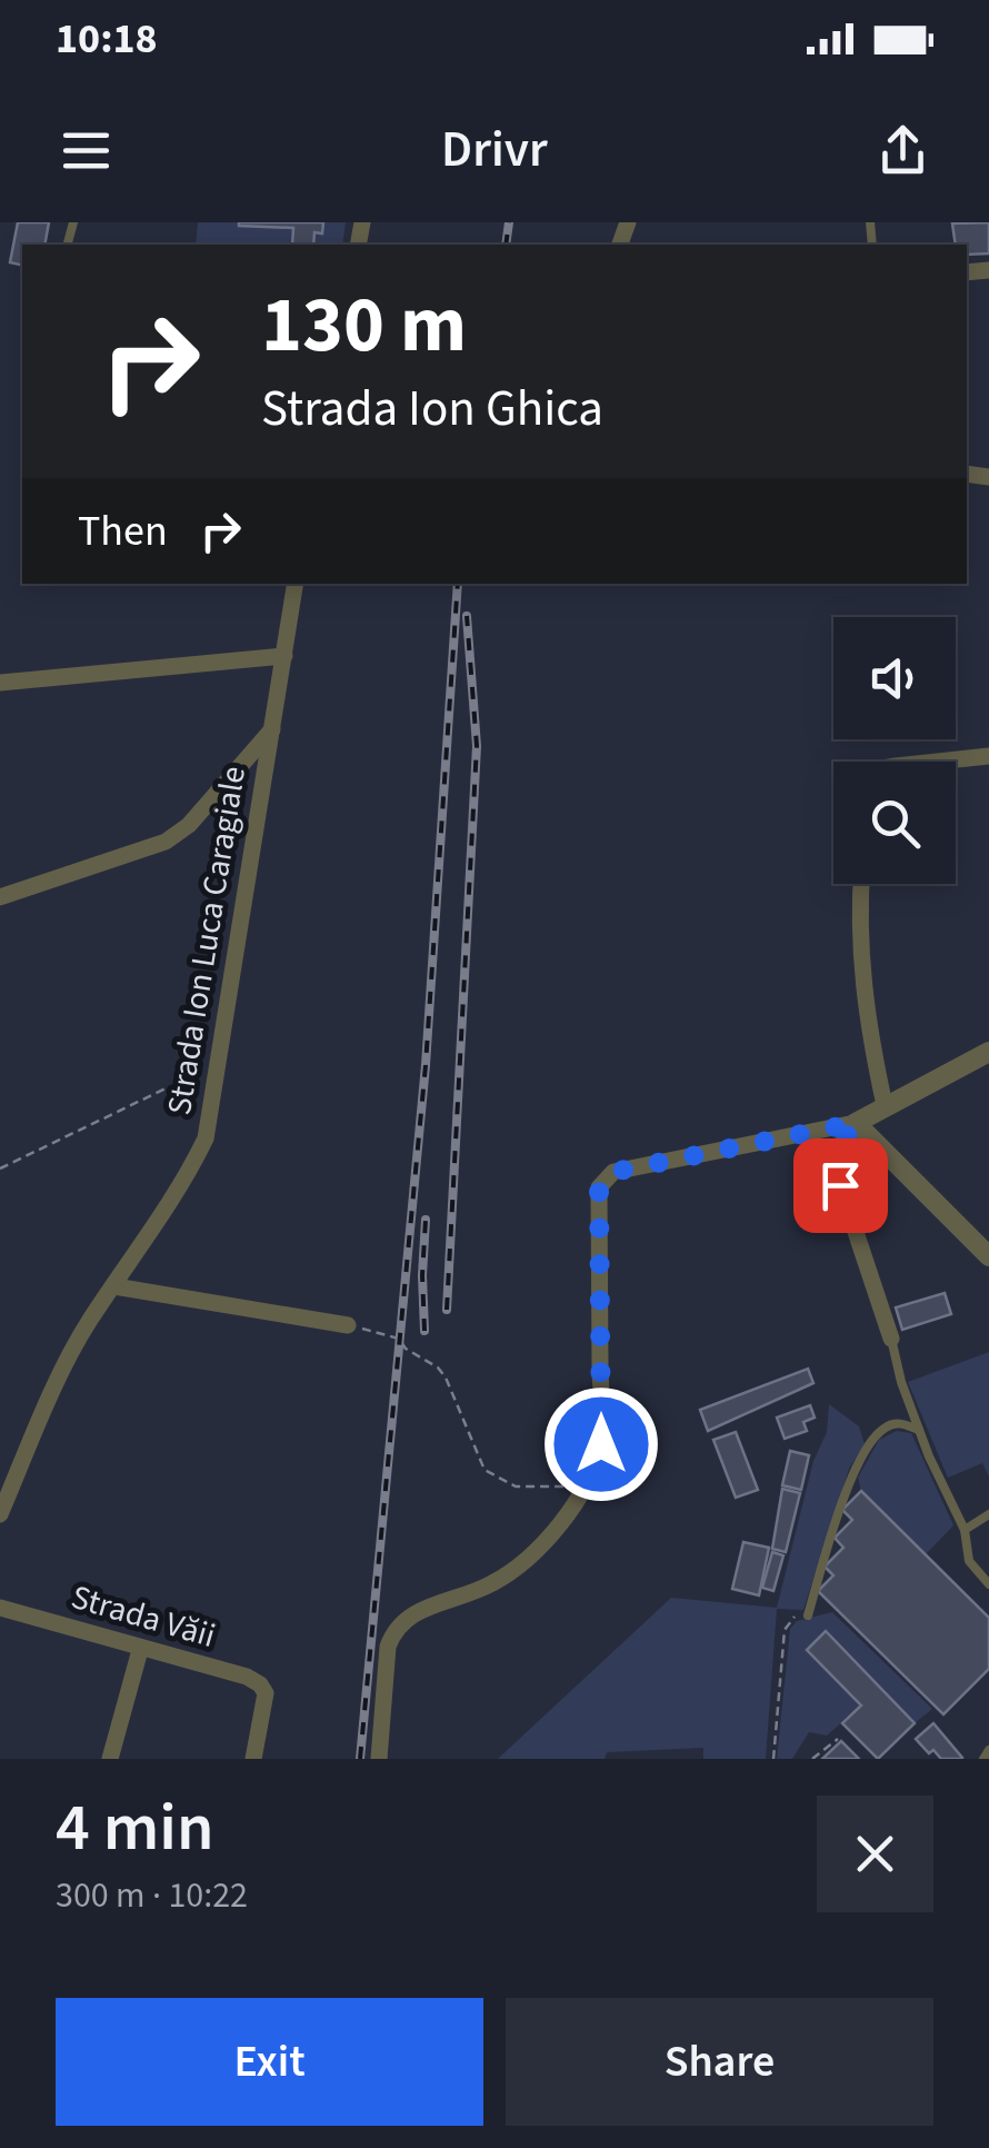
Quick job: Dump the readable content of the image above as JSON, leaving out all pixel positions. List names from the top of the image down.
{
  "streets": {
    "street": ["Strada Ion Luca Caragiale", "Strada Văii"]
  },
  "page": {
    "status": "10:18",
    "header": "Drivr",
    "turn": ["130 m", "Strada Ion Ghica"],
    "then": "Then",
    "heading": ["4 min", "300 m · 10:22"],
    "buttons": ["Exit", "Share"]
  }
}
